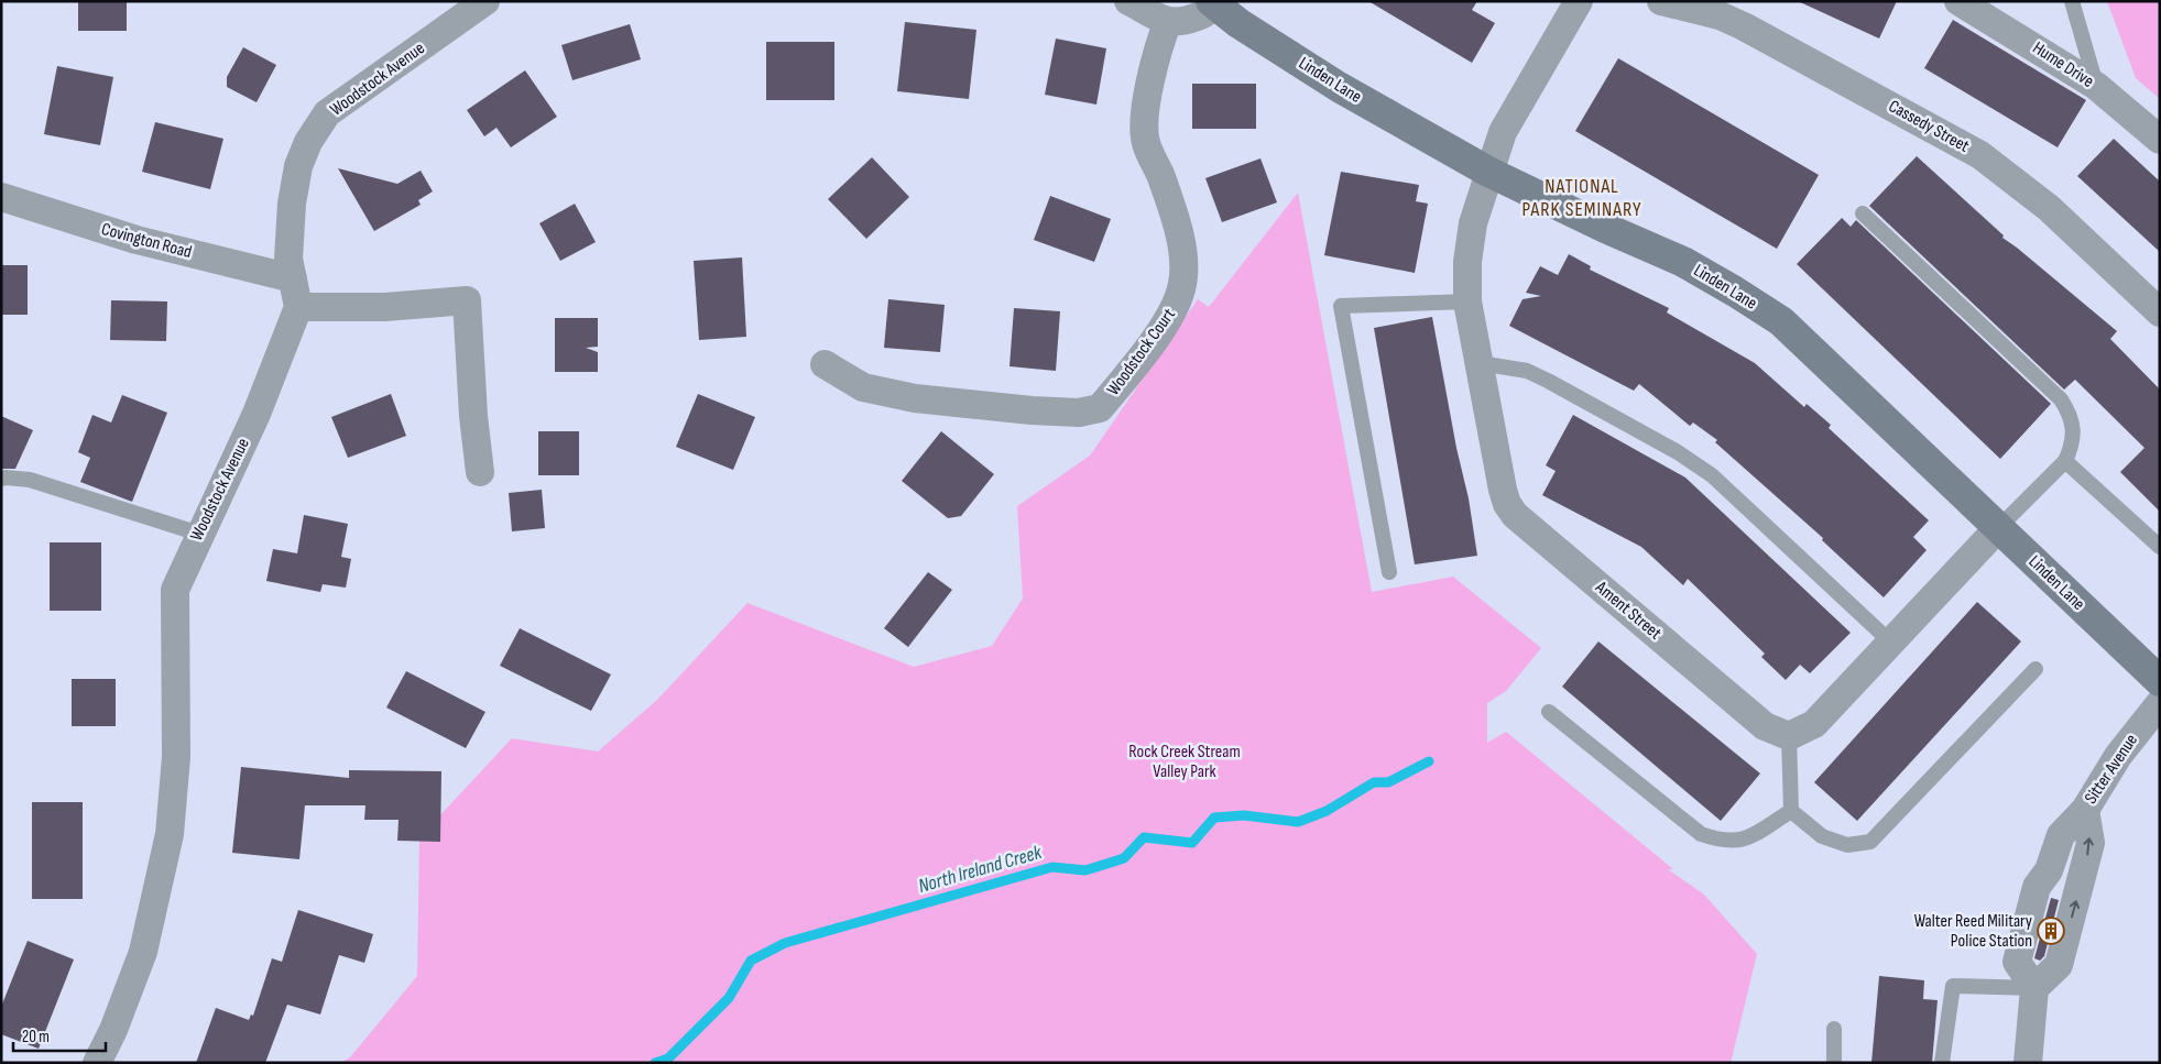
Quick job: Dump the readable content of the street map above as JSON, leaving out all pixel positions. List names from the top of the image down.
{
  "streets": {
    "street": [
      "Hume Drive",
      "Woodstock Avenue",
      "Linden Lane",
      "Cassedy Street",
      "Covington Road",
      "Woodstock Court",
      "Ament Street",
      "Sitter Avenue"
    ]
  },
  "crossings": [
    ["Woodstock Avenue", "Covington Road"],
    ["Linden Lane", "Ament Street"]
  ],
  "districts": ["NATIONAL PARK SEMINARY"],
  "water": ["North Ireland Creek"],
  "parks": ["Rock Creek Stream Valley Park"],
  "places": {
    "building": ["Walter Reed Military Police Station"]
  },
  "scale_bar": "20 m"
}
